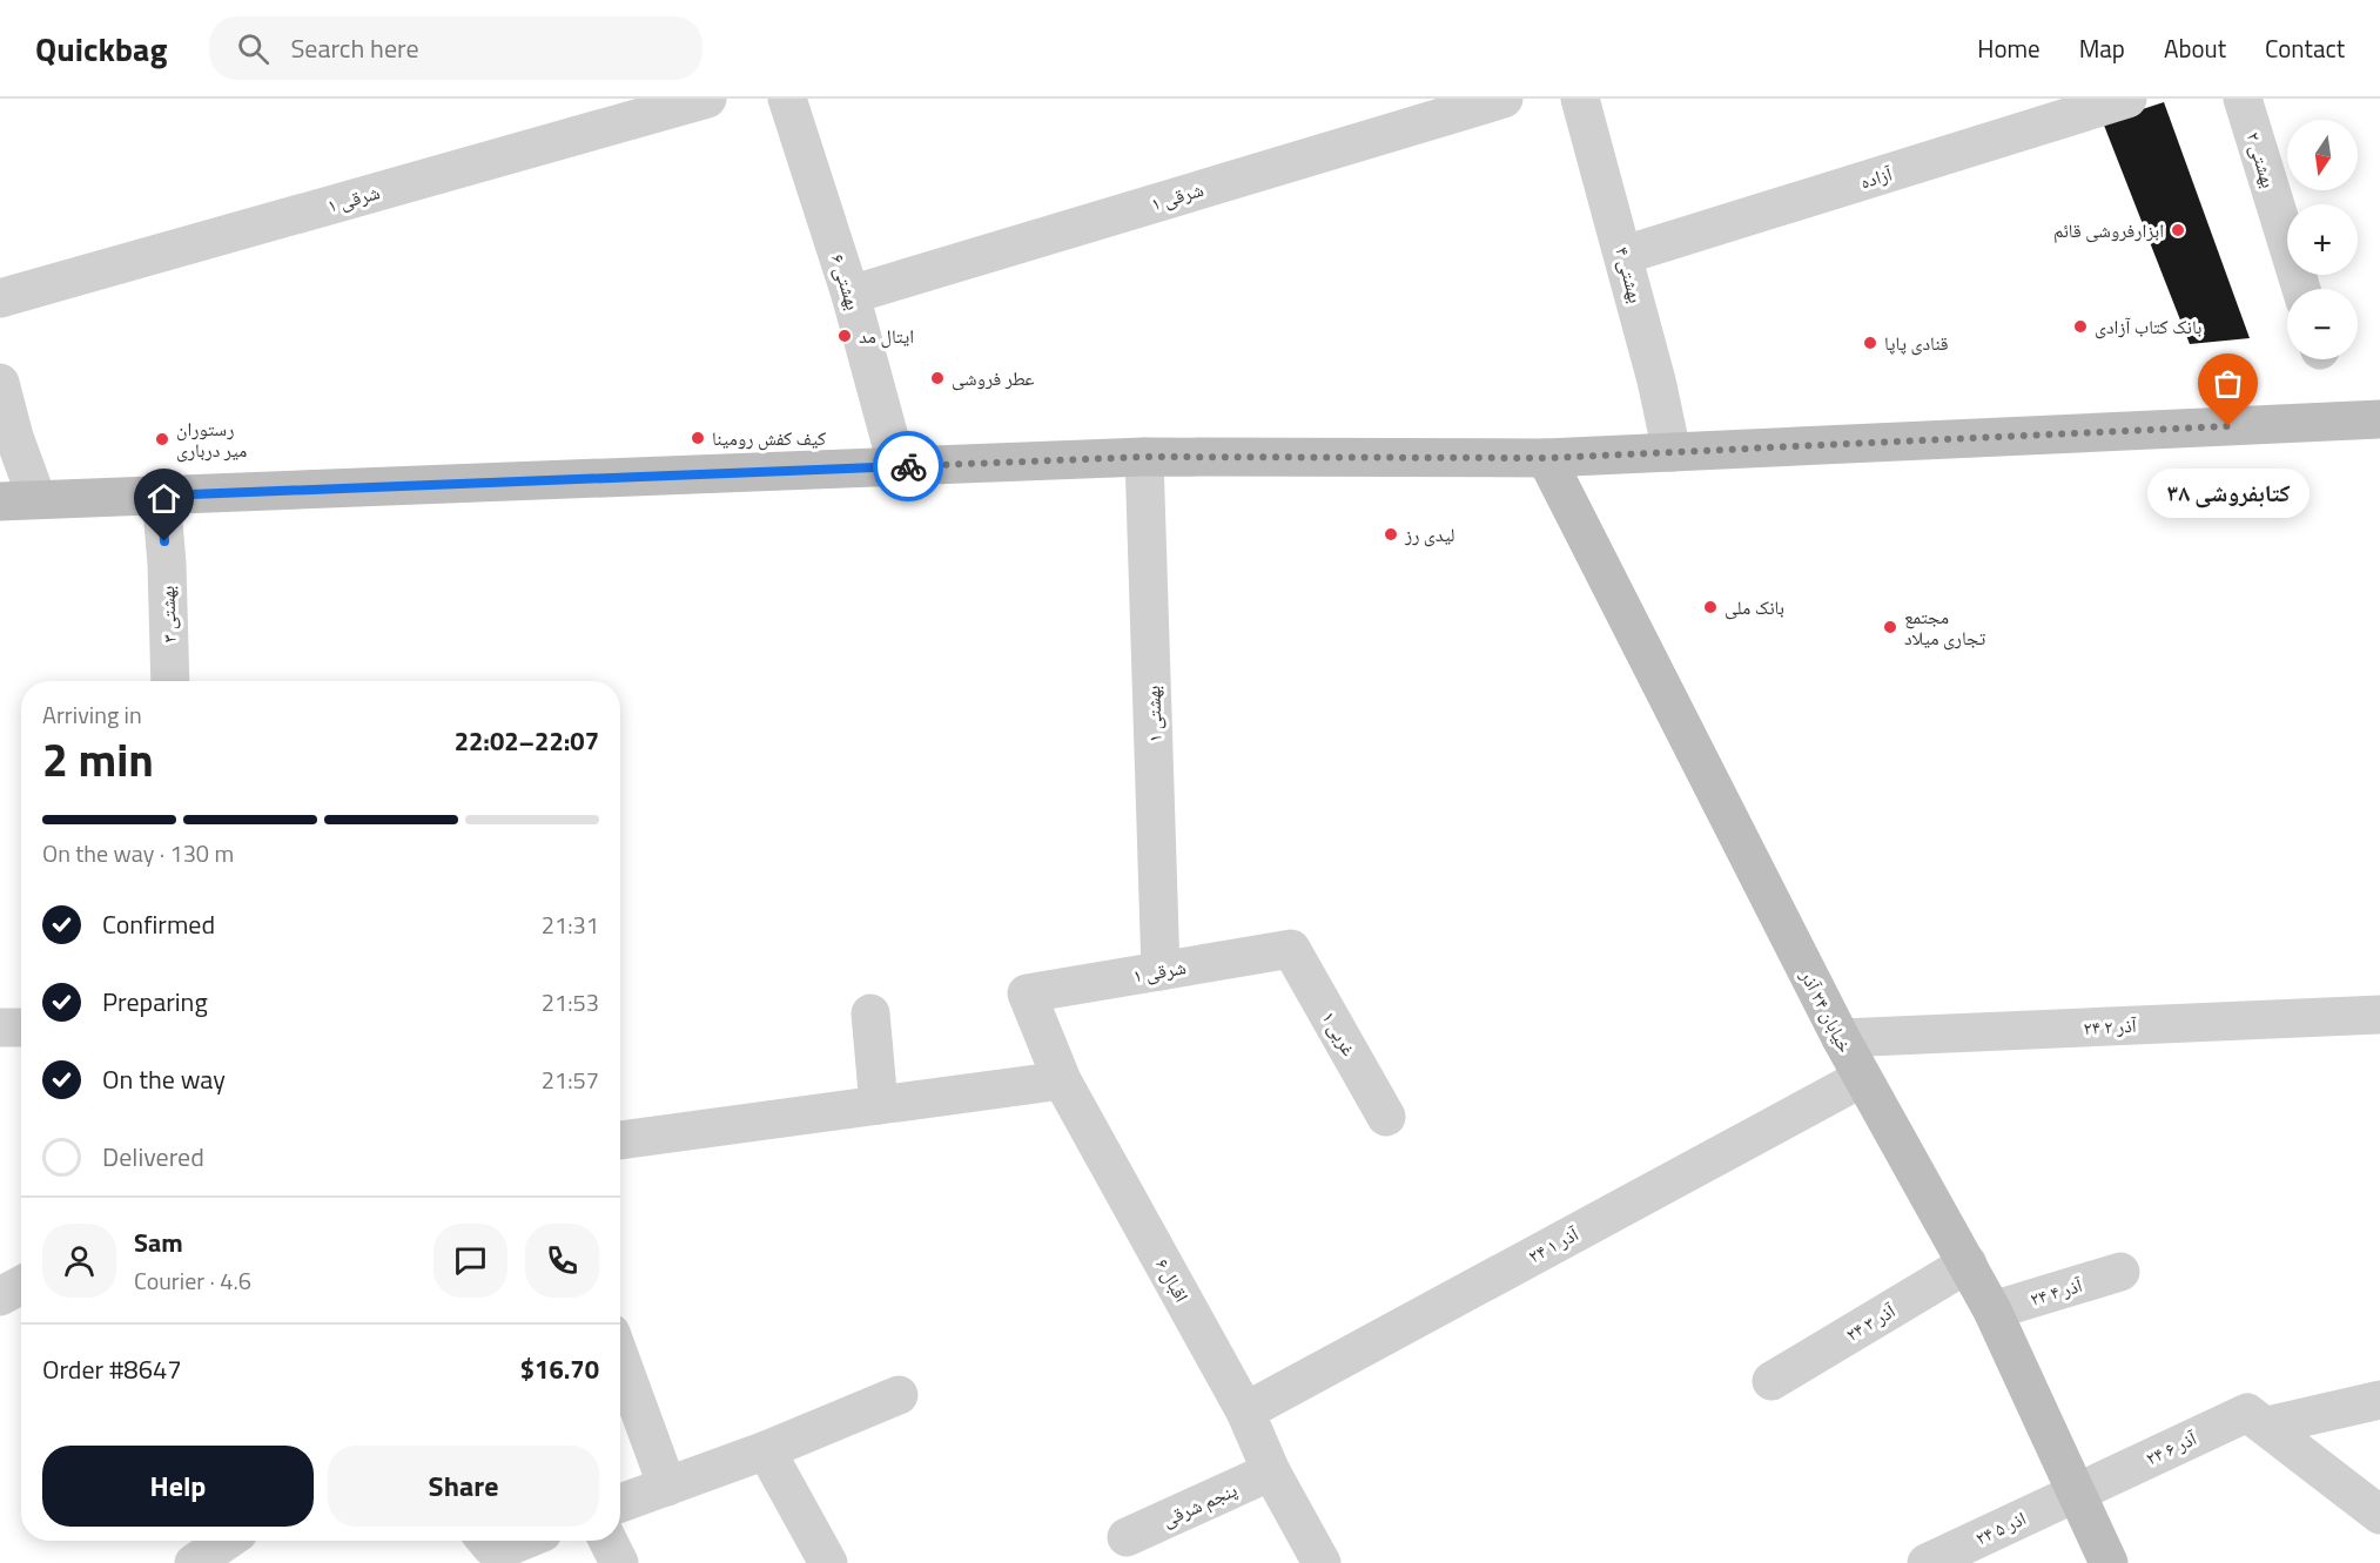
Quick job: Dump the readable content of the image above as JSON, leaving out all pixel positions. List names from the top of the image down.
{
  "streets": {
    "main road": ["خیابان ۲۴ آذر"],
    "street": [
      "بهشتی ۲",
      "آزاده",
      "شرقی ۱",
      "بهشتی ۴",
      "بهشتی ۶",
      "بهشتی ۳",
      "بهشتی ۱",
      "۲۴ آذر ۲",
      "غربی ۱",
      "۲۴ آذر ۱",
      "اقبال ۶",
      "۲۴ آذر ۴",
      "۲۴ آذر ۳",
      "۲۴ آذر ۶",
      "پنجم شرقی",
      "۲۴ اذر ۵"
    ]
  },
  "crossings": [
    ["آزاده", "بهشتی ۴"],
    ["شرقی ۱", "بهشتی ۶"],
    ["شرقی ۱", "بهشتی ۱"],
    ["شرقی ۱", "غربی ۱"],
    ["شرقی ۱", "اقبال ۶"],
    ["خیابان ۲۴ آذر", "۲۴ آذر ۲"],
    ["خیابان ۲۴ آذر", "۲۴ آذر ۱"],
    ["خیابان ۲۴ آذر", "۲۴ آذر ۴"],
    ["خیابان ۲۴ آذر", "۲۴ آذر ۳"],
    ["خیابان ۲۴ آذر", "۲۴ آذر ۶"],
    ["خیابان ۲۴ آذر", "۲۴ اذر ۵"],
    ["۲۴ آذر ۱", "اقبال ۶"],
    ["اقبال ۶", "پنجم شرقی"],
    ["۲۴ آذر ۶", "۲۴ اذر ۵"]
  ],
  "places": [
    "ابزارفروشی قائم",
    "بانک کتاب آزادی",
    "ایتال مد",
    "قنادی پاپا",
    "عطر فروشی",
    "کتابفروشی ۳۸",
    "کیف کفش رومینا",
    "رستوران میر درباری",
    "لیدی رز",
    "بانک ملی",
    "مجتمع تجاری میلاد"
  ],
  "north": "bottom",
  "page": {
    "header": "Quickbag",
    "search": "Search here",
    "nav": [
      "Home",
      "Map",
      "About",
      "Contact"
    ],
    "map_buttons": ["+", "−"],
    "bubble": "کتابفروشی ۳۸",
    "heading": ["2 min", "Arriving in", "22:02–22:07"],
    "panel": [
      "Sam",
      "Courier · 4.6",
      "Order #8647",
      "$16.70"
    ],
    "bar": "On the way · 130 m",
    "list": [
      ["Confirmed", "21:31"],
      ["Preparing", "21:53"],
      ["On the way", "21:57"],
      "Delivered"
    ],
    "buttons": ["Help", "Share"]
  }
}
